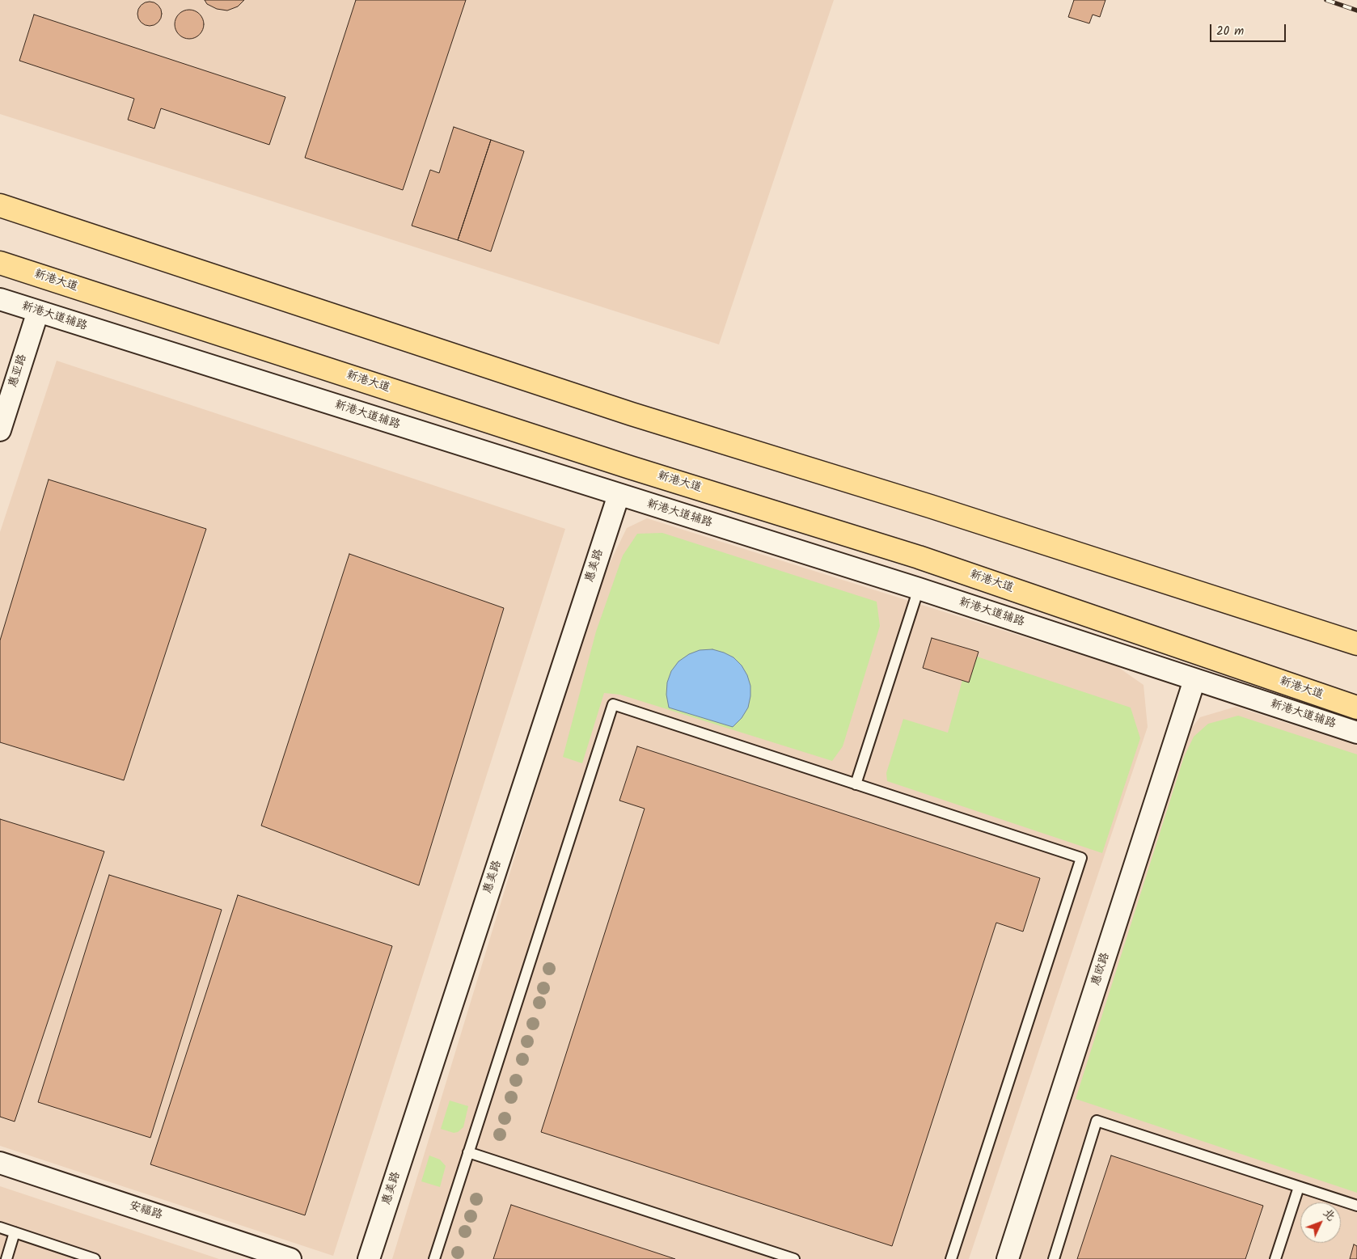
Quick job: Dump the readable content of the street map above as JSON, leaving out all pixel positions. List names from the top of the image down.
{
  "streets": {
    "main road": ["新港大道"],
    "street": [
      "新港大道辅路",
      "惠亚路",
      "惠美路",
      "惠欧路",
      "安福路"
    ]
  },
  "crossings": [
    ["新港大道辅路", "惠亚路"],
    ["新港大道辅路", "惠美路"],
    ["新港大道辅路", "惠欧路"]
  ],
  "scale_bar": "20 m",
  "north": "top right"
}
